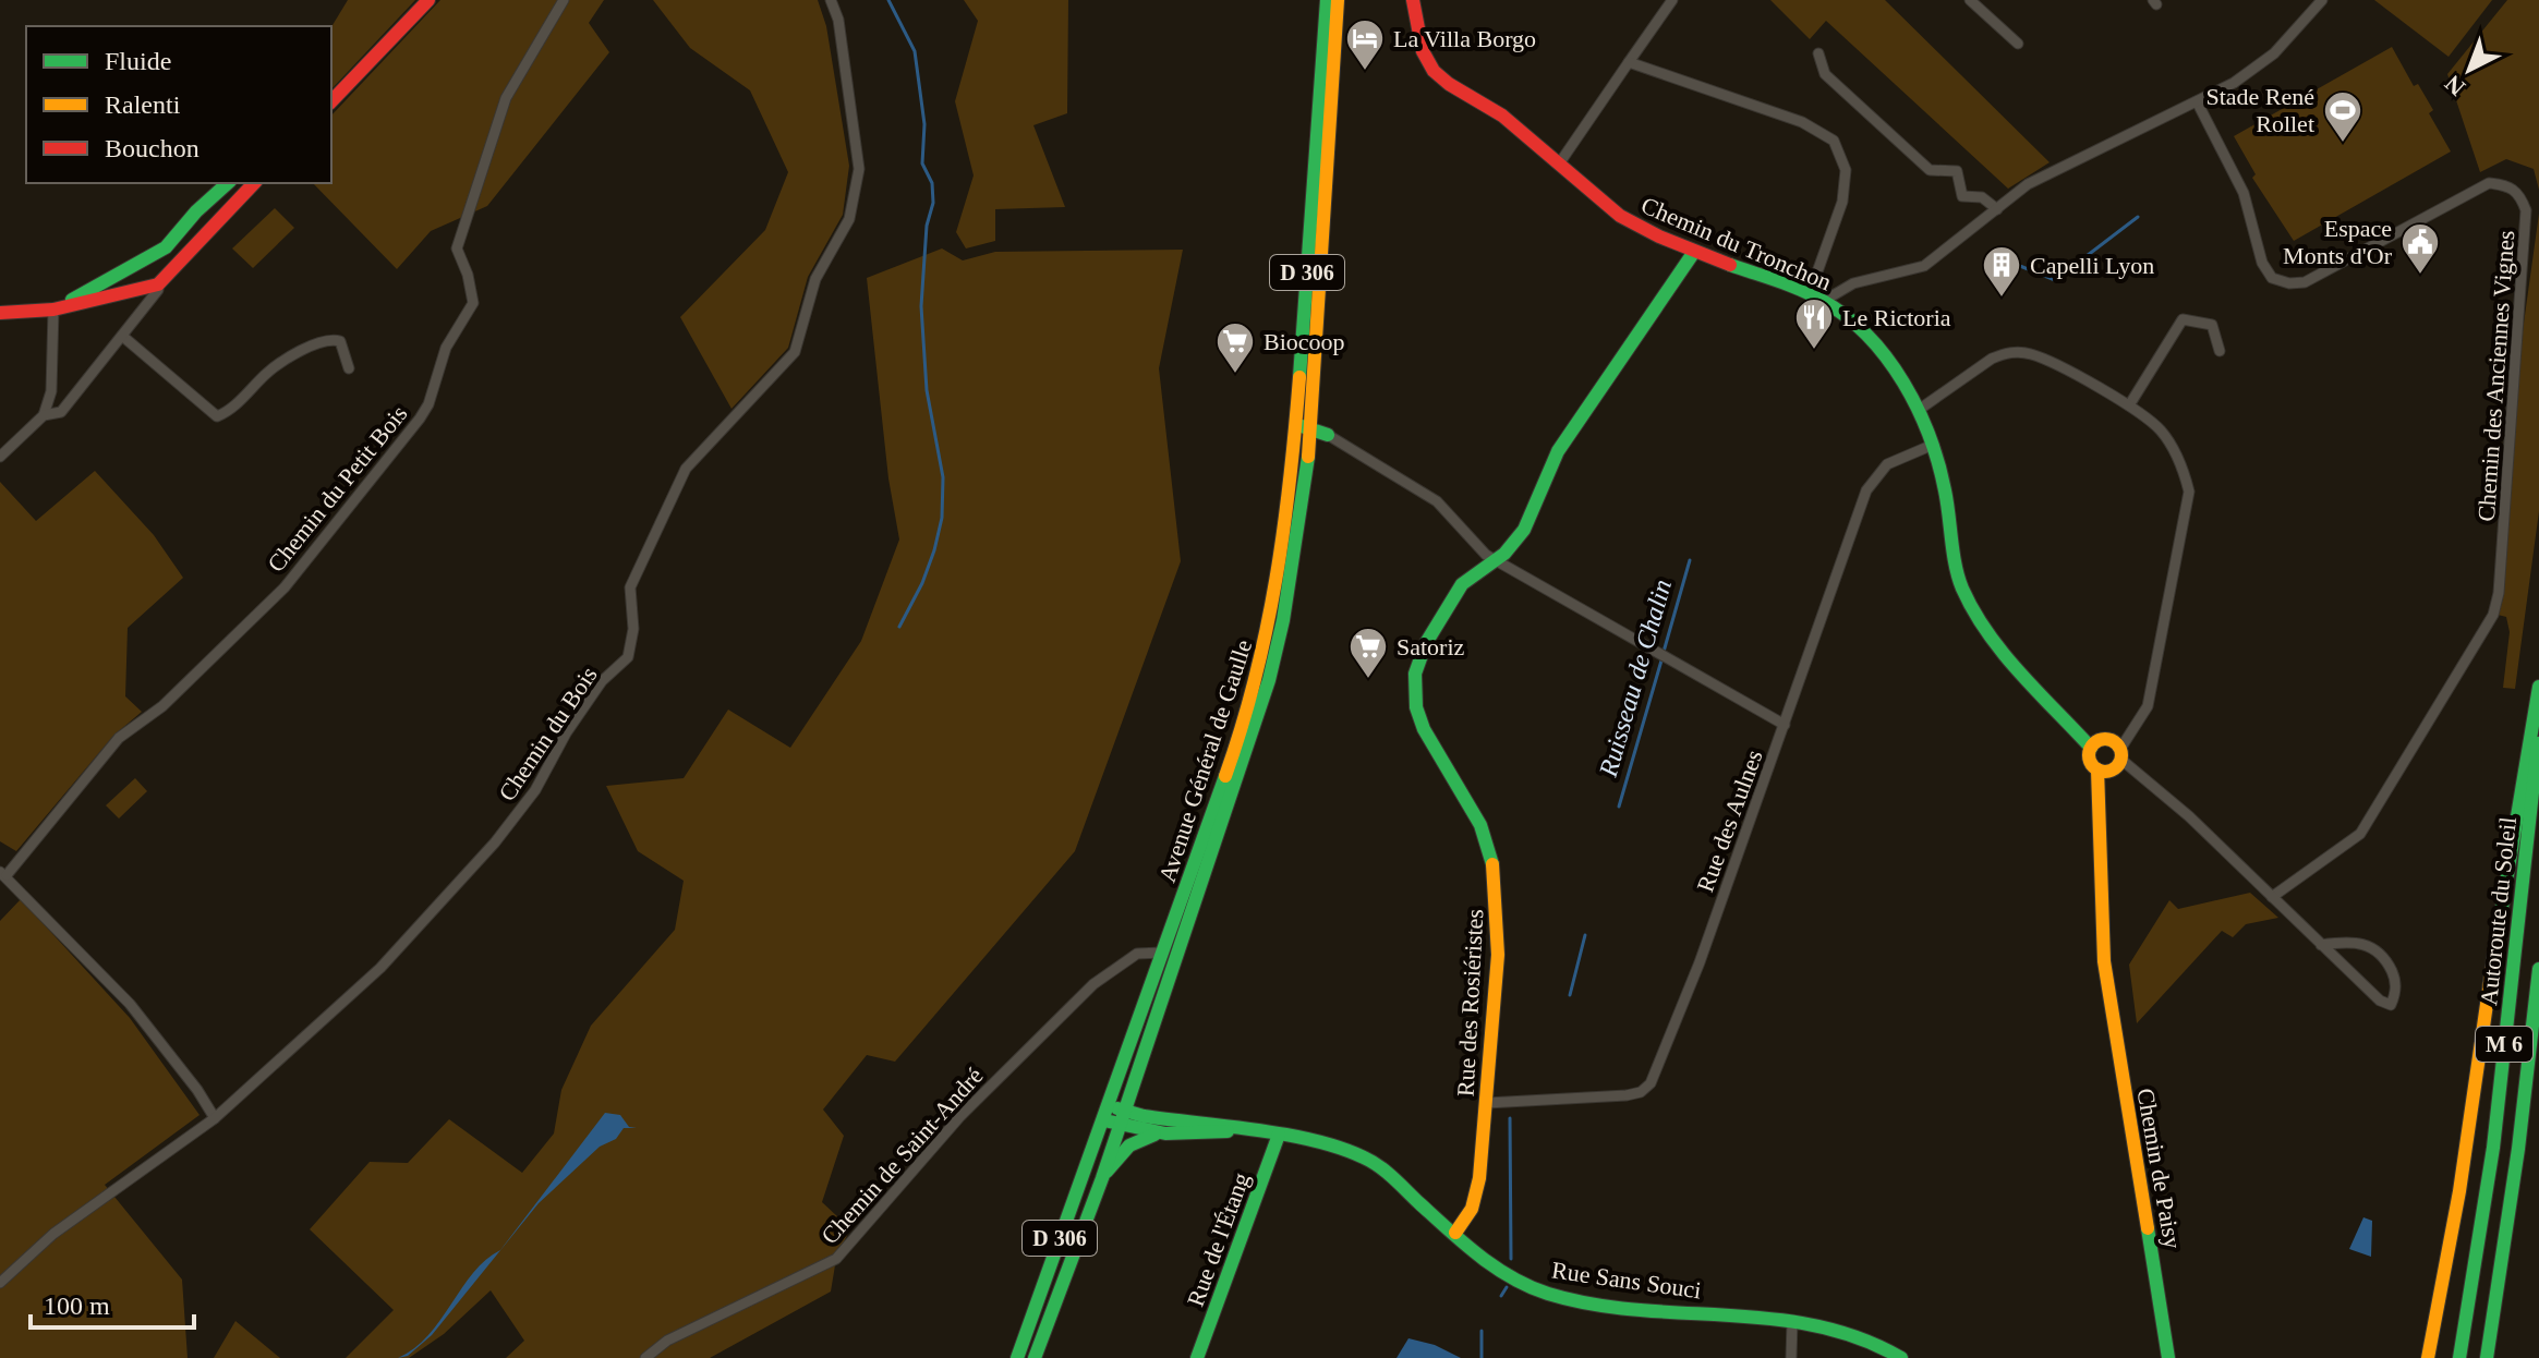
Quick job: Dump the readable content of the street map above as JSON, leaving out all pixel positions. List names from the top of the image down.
{
  "streets": {
    "main road": [
      "Chemin du Tronchon",
      "D 306",
      "Avenue Général de Gaulle",
      "Autoroute du Soleil",
      "Rue des Rosiéristes",
      "M 6",
      "Chemin de Paisy",
      "Rue de l'Étang",
      "Rue Sans Souci"
    ],
    "street": [
      "Chemin des Anciennes Vignes",
      "Chemin du Petit Bois",
      "Chemin du Bois",
      "Rue des Aulnes",
      "Chemin de Saint-André"
    ]
  },
  "crossings": [
    ["Chemin du Tronchon", "Rue des Aulnes"],
    ["Chemin du Tronchon", "Rue des Rosiéristes"],
    ["D 306", "Avenue Général de Gaulle"],
    ["D 306", "Chemin de Saint-André"],
    ["D 306", "Rue Sans Souci"],
    ["Avenue Général de Gaulle", "Chemin de Saint-André"],
    ["Rue des Aulnes", "Rue des Rosiéristes"],
    ["Rue des Rosiéristes", "Rue Sans Souci"],
    ["Rue de l'Étang", "Rue Sans Souci"]
  ],
  "water": ["Ruisseau de Chalin"],
  "places": {
    "hotel": ["La Villa Borgo"],
    "sports": ["Stade René Rollet"],
    "public building": ["Espace Monts d'Or"],
    "building": ["Capelli Lyon"],
    "restaurant": ["Le Rictoria"],
    "supermarket": ["Biocoop", "Satoriz"]
  },
  "legend": ["Fluide", "Ralenti", "Bouchon"],
  "scale_bar": "100 m",
  "north": "bottom left"
}
